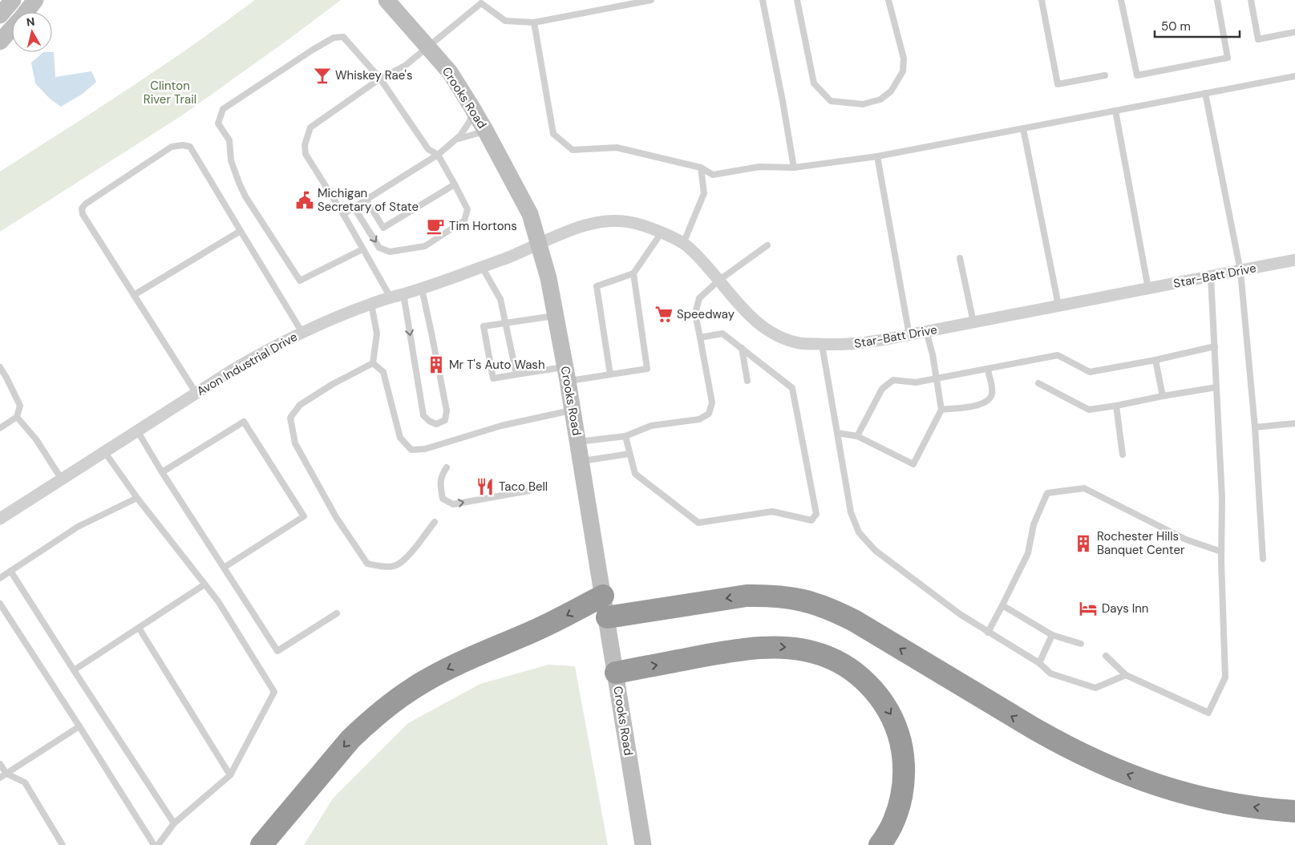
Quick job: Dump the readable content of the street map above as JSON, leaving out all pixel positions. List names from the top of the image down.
{
  "streets": {
    "main road": ["Crooks Road"],
    "street": ["Star-Batt Drive", "Avon Industrial Drive"]
  },
  "crossings": [
    ["Crooks Road", "Star-Batt Drive"],
    ["Crooks Road", "Avon Industrial Drive"],
    ["Star-Batt Drive", "Avon Industrial Drive"]
  ],
  "parks": ["Clinton River Trail"],
  "places": {
    "bar": ["Whiskey Rae's"],
    "public building": ["Michigan Secretary of State"],
    "cafe": ["Tim Hortons"],
    "supermarket": ["Speedway"],
    "building": ["Mr T's Auto Wash", "Rochester Hills Banquet Center"],
    "restaurant": ["Taco Bell"],
    "hotel": ["Days Inn"]
  },
  "scale_bar": "50 m",
  "north": "top"
}
